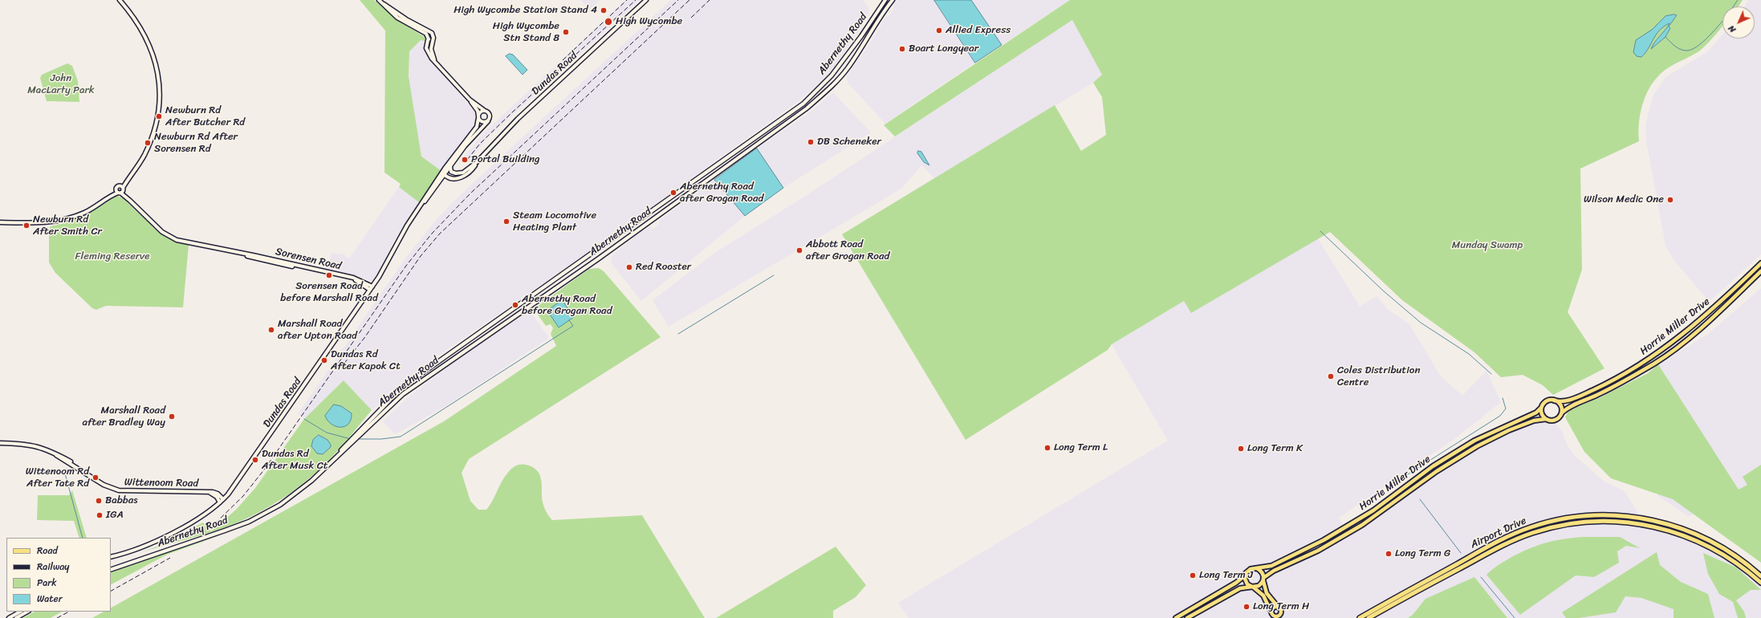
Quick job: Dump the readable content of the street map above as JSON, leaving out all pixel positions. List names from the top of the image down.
{
  "streets": {
    "highway": ["Airport Drive"],
    "main road": [
      "Abernethy Road",
      "Dundas Road",
      "Sorensen Road",
      "Horrie Miller Drive",
      "Wittenoom Road"
    ]
  },
  "crossings": [
    ["Dundas Road", "Sorensen Road"],
    ["Dundas Road", "Wittenoom Road"]
  ],
  "parks": ["John MacLarty Park", "Munday Swamp", "Fleming Reserve"],
  "places": [
    "High Wycombe Station Stand 4",
    "High Wycombe",
    "Allied Express",
    "High Wycombe Stn Stand 8",
    "Boart Longyear",
    "Newburn Rd After Butcher Rd",
    "DB Scheneker",
    "Newburn Rd After Sorensen Rd",
    "Portal Building",
    "Abernethy Road after Grogan Road",
    "Wilson Medic One",
    "Steam Locomotive Heating Plant",
    "Newburn Rd After Smith Cr",
    "Abbott Road after Grogan Road",
    "Red Rooster",
    "Sorensen Road before Marshall Road",
    "Abernethy Road before Grogan Road",
    "Marshall Road after Upton Road",
    "Dundas Rd After Kapok Ct",
    "Coles Distribution Centre",
    "Marshall Road after Bradley Way",
    "Long Term L",
    "Long Term K",
    "Dundas Rd After Musk Ct",
    "Wittenoom Rd After Tate Rd",
    "Babbas",
    "IGA",
    "Long Term G",
    "Long Term J",
    "Long Term H"
  ],
  "legend": [
    "Road",
    "Railway",
    "Park",
    "Water"
  ],
  "north": "bottom left"
}
